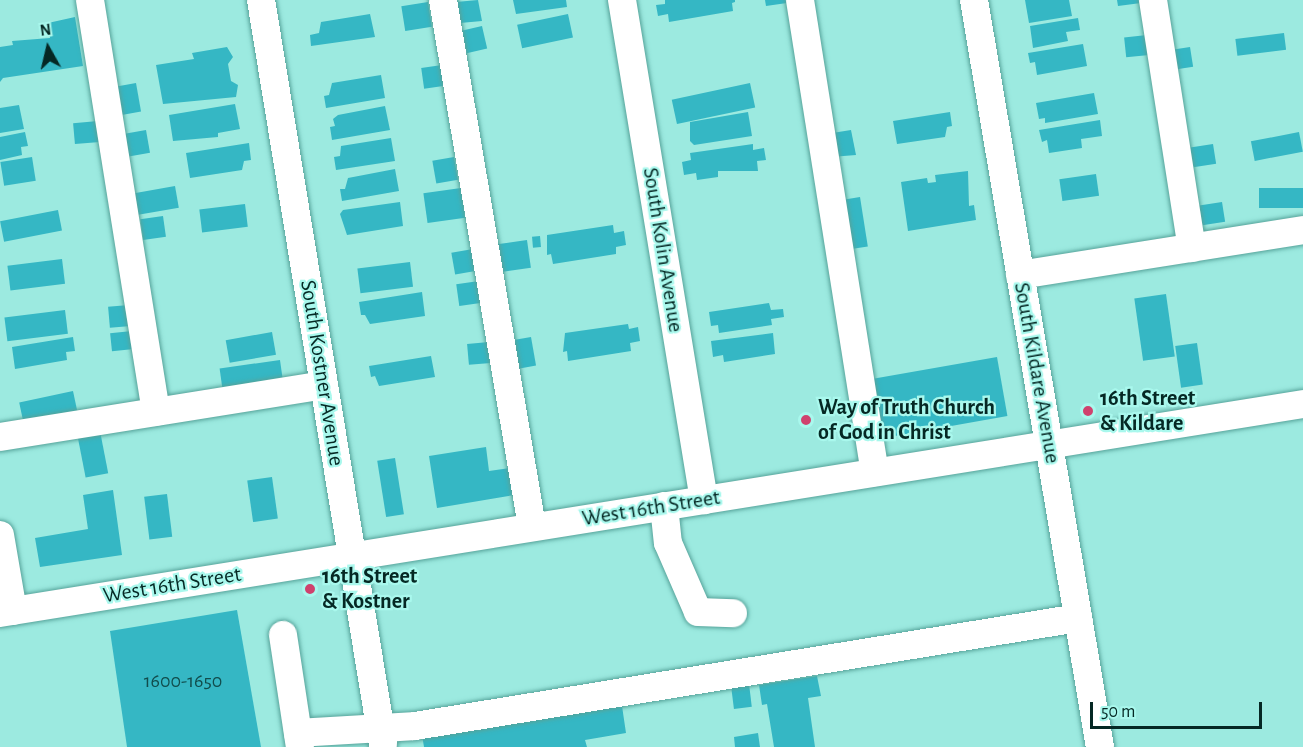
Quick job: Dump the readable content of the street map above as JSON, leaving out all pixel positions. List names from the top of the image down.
{
  "streets": {
    "street": [
      "South Kolin Avenue",
      "South Kostner Avenue",
      "South Kildare Avenue",
      "West 16th Street"
    ]
  },
  "crossings": [
    ["South Kolin Avenue", "West 16th Street"],
    ["South Kostner Avenue", "West 16th Street"],
    ["South Kildare Avenue", "West 16th Street"]
  ],
  "places": ["16th Street & Kildare", "Way of Truth Church of God in Christ", "16th Street & Kostner"],
  "house_numbers": ["1600-1650"],
  "scale_bar": "50 m",
  "north": "top"
}
